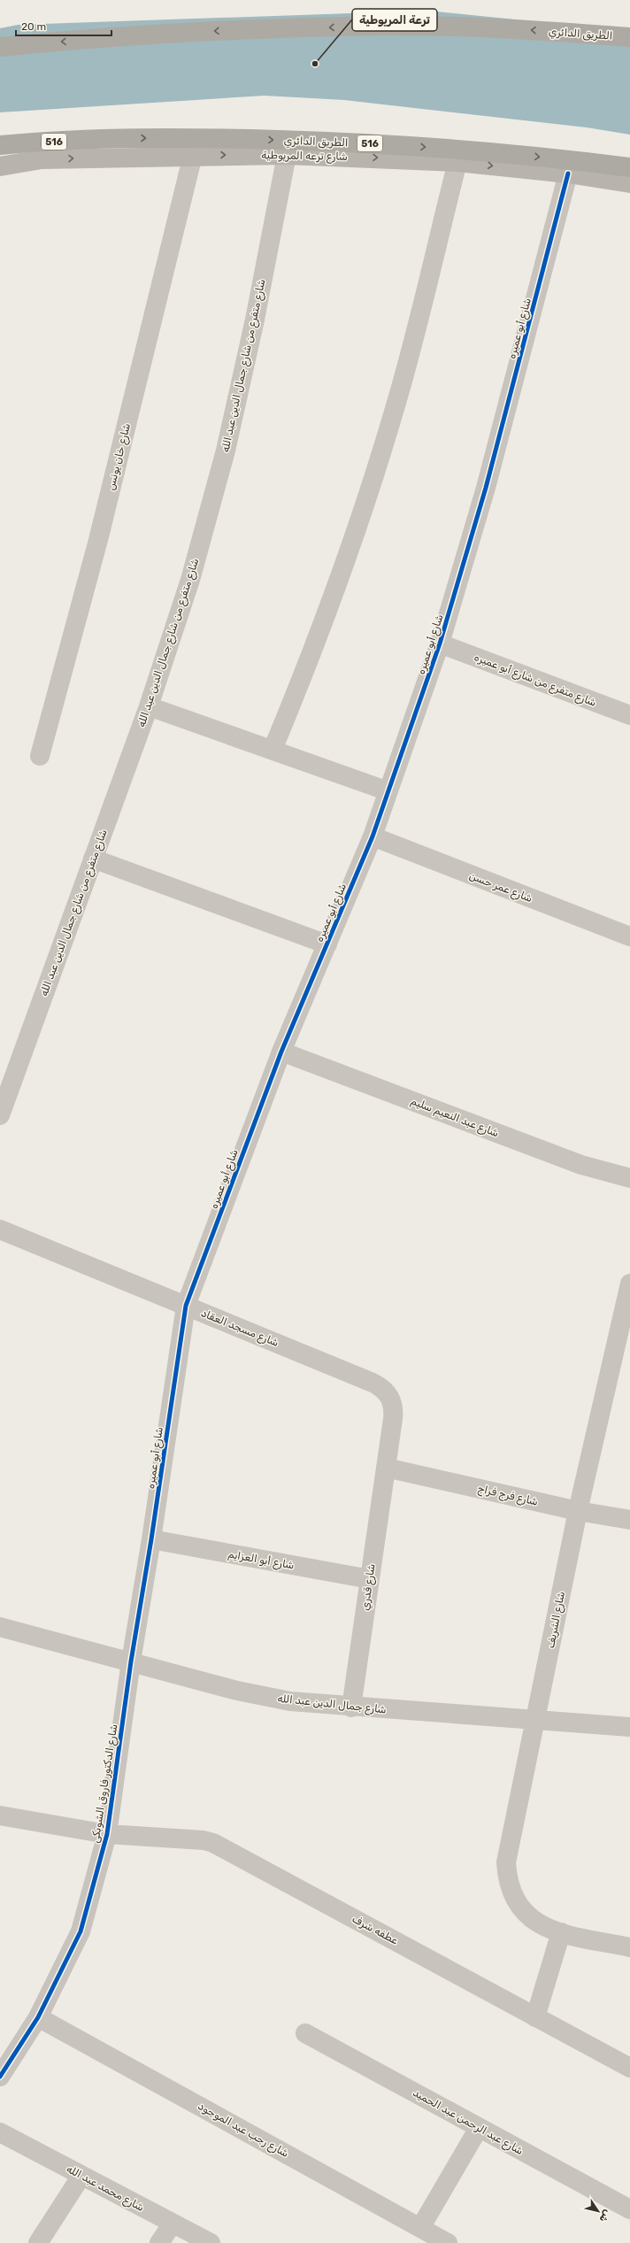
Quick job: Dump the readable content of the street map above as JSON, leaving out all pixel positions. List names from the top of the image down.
{
  "streets": {
    "highway": ["الطريق الدائري", "516"],
    "main road": ["شارع ترعه المريوطية"],
    "street": [
      "شارع أبو عميره",
      "شارع متفرع من شارع جمال الدين عبد الله",
      "شارع خان يونس",
      "شارع متفرع من شارع أبو عميره",
      "شارع عمر حسن",
      "شارع عبد النعيم سليم",
      "شارع مسجد العقاد",
      "شارع فرج فراج",
      "شارع أبو العزايم",
      "شارع قدري",
      "شارع الشريف",
      "شارع جمال الدين عبد الله",
      "شارع الدكتور فاروق الشوبكى",
      "عطفه شرف",
      "شارع عبد الرحمن عبد الحميد",
      "شارع رجب عبد الموجود",
      "شارع محمد عبد الله"
    ]
  },
  "crossings": [
    ["شارع ترعه المريوطية", "شارع أبو عميره"],
    ["شارع ترعه المريوطية", "شارع متفرع من شارع جمال الدين عبد الله"],
    ["شارع ترعه المريوطية", "شارع خان يونس"],
    ["شارع أبو عميره", "شارع متفرع من شارع أبو عميره"],
    ["شارع أبو عميره", "شارع عمر حسن"],
    ["شارع أبو عميره", "شارع عبد النعيم سليم"],
    ["شارع أبو عميره", "شارع مسجد العقاد"],
    ["شارع أبو عميره", "شارع أبو العزايم"],
    ["شارع أبو عميره", "شارع جمال الدين عبد الله"],
    ["شارع أبو عميره", "شارع الدكتور فاروق الشوبكى"],
    ["شارع مسجد العقاد", "شارع فرج فراج"],
    ["شارع مسجد العقاد", "شارع قدري"],
    ["شارع فرج فراج", "شارع قدري"],
    ["شارع فرج فراج", "شارع الشريف"],
    ["شارع أبو العزايم", "شارع قدري"],
    ["شارع قدري", "شارع جمال الدين عبد الله"],
    ["شارع الشريف", "شارع جمال الدين عبد الله"],
    ["شارع جمال الدين عبد الله", "شارع الدكتور فاروق الشوبكى"],
    ["شارع الدكتور فاروق الشوبكى", "عطفه شرف"],
    ["شارع الدكتور فاروق الشوبكى", "شارع رجب عبد الموجود"]
  ],
  "one_way": ["شارع ترعه المريوطية"],
  "places": ["ترعة المريوطية"],
  "scale_bar": "20 m",
  "north": "bottom right"
}
